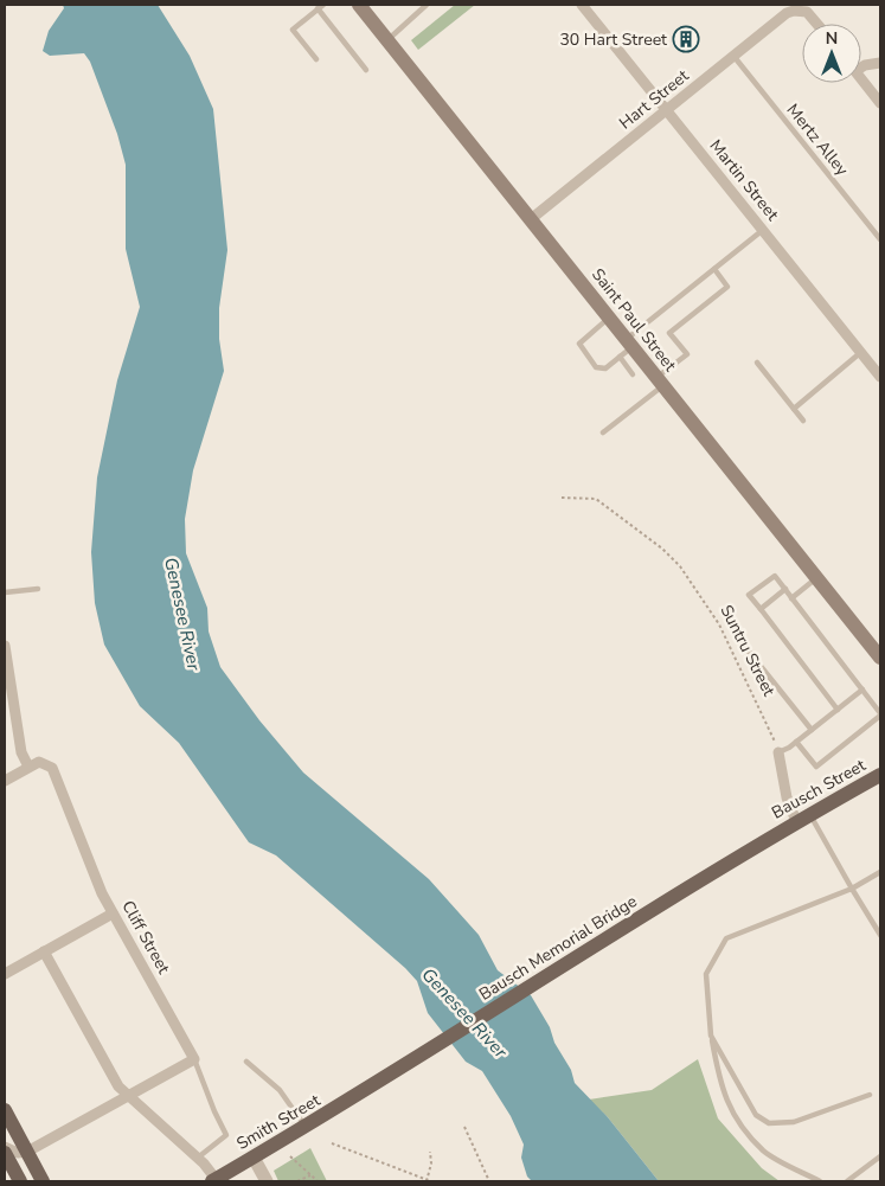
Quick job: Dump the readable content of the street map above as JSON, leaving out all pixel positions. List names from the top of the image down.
{
  "streets": {
    "main road": [
      "Saint Paul Street",
      "Bausch Street",
      "Bausch Memorial Bridge",
      "Smith Street"
    ],
    "street": ["Hart Street", "Martin Street", "Cliff Street"],
    "lane": ["Mertz Alley"],
    "path": ["Suntru Street"]
  },
  "crossings": [
    ["Hart Street", "Mertz Alley"],
    ["Hart Street", "Martin Street"],
    ["Hart Street", "Saint Paul Street"],
    ["Bausch Street", "Bausch Memorial Bridge"],
    ["Bausch Memorial Bridge", "Smith Street"]
  ],
  "water": ["Genesee River"],
  "places": {
    "building": ["30 Hart Street"]
  },
  "north": "top"
}
